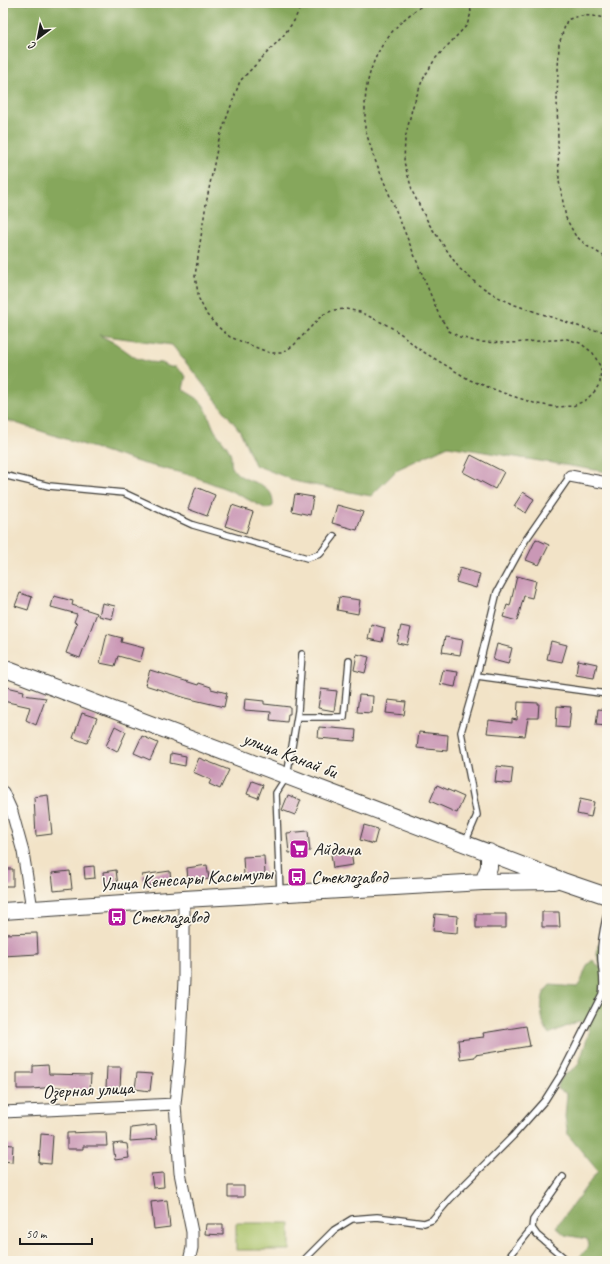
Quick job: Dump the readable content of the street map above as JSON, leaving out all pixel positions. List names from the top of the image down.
{
  "streets": {
    "main road": ["улица Канай би", "Улица Кенесары Касымулы"],
    "street": ["Озерная улица"]
  },
  "crossings": [
    ["улица Канай би", "Улица Кенесары Касымулы"]
  ],
  "places": {
    "supermarket": ["Айдана"],
    "bus stop": ["Стеклозавод", "Стеклазавод"]
  },
  "scale_bar": "50 m",
  "north": "bottom left"
}
